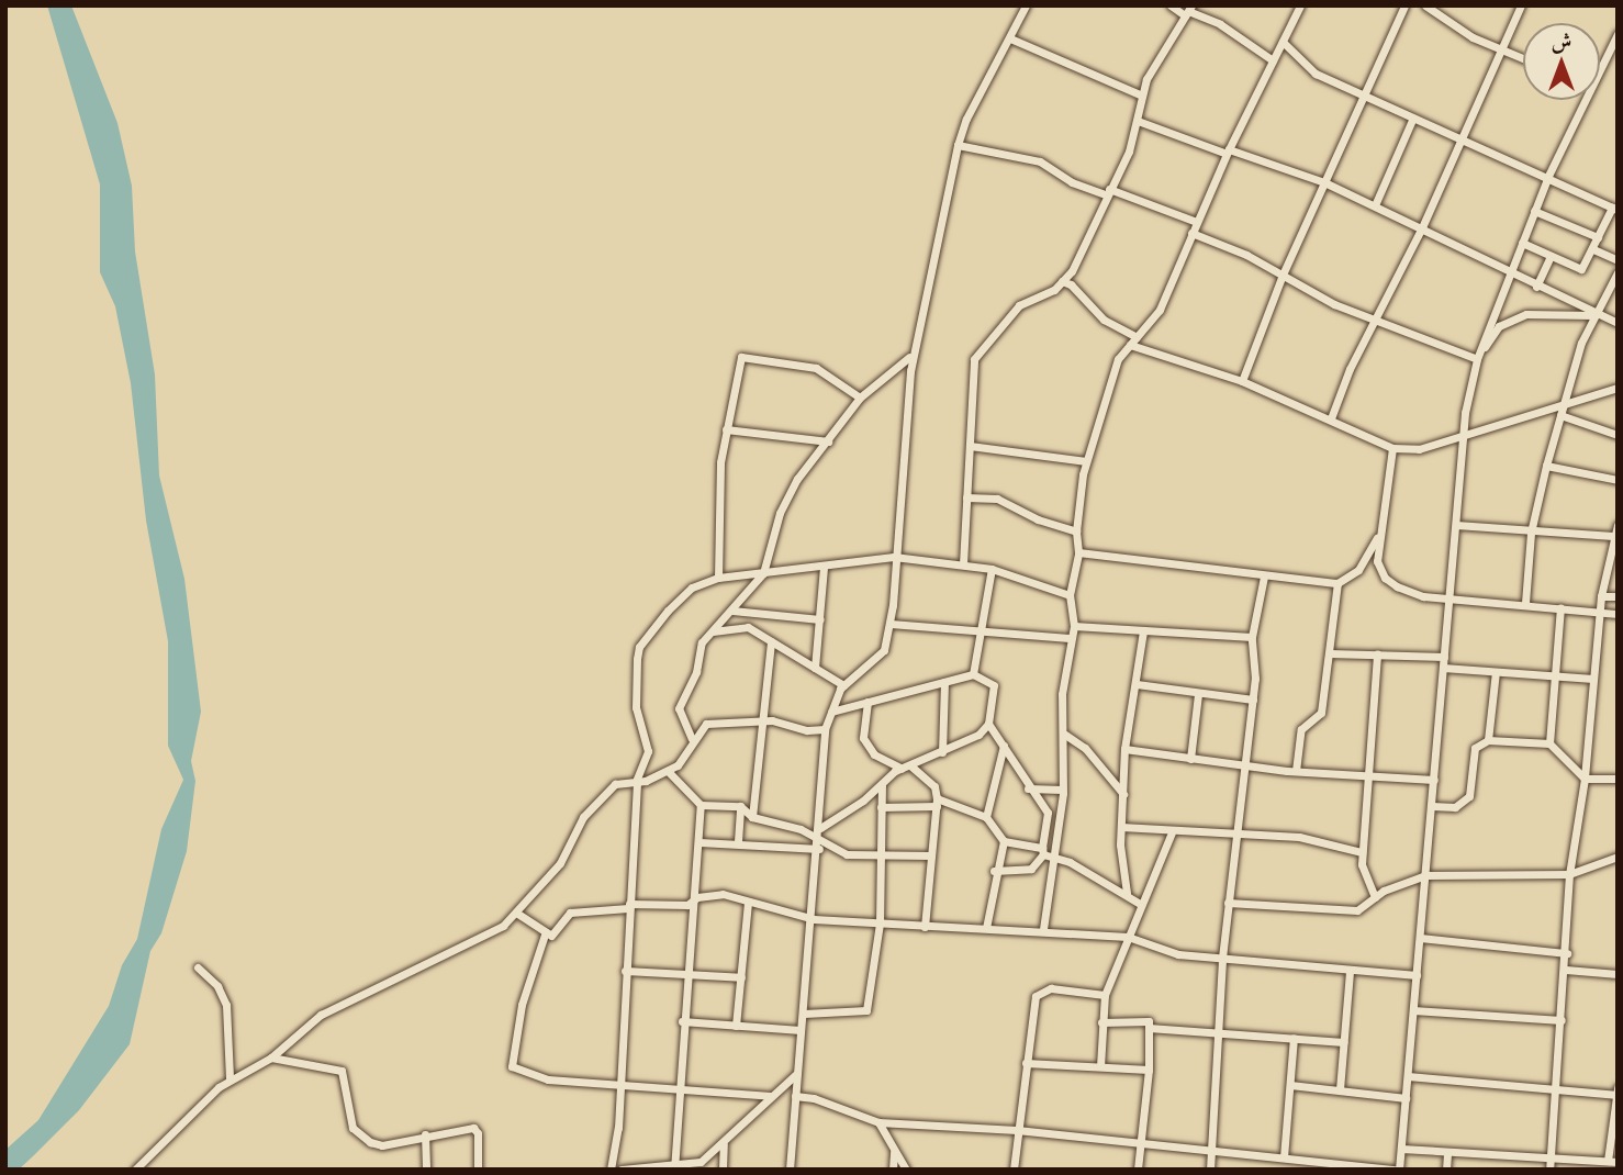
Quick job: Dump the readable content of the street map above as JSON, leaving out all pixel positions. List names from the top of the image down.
{
  "north": "top"
}
